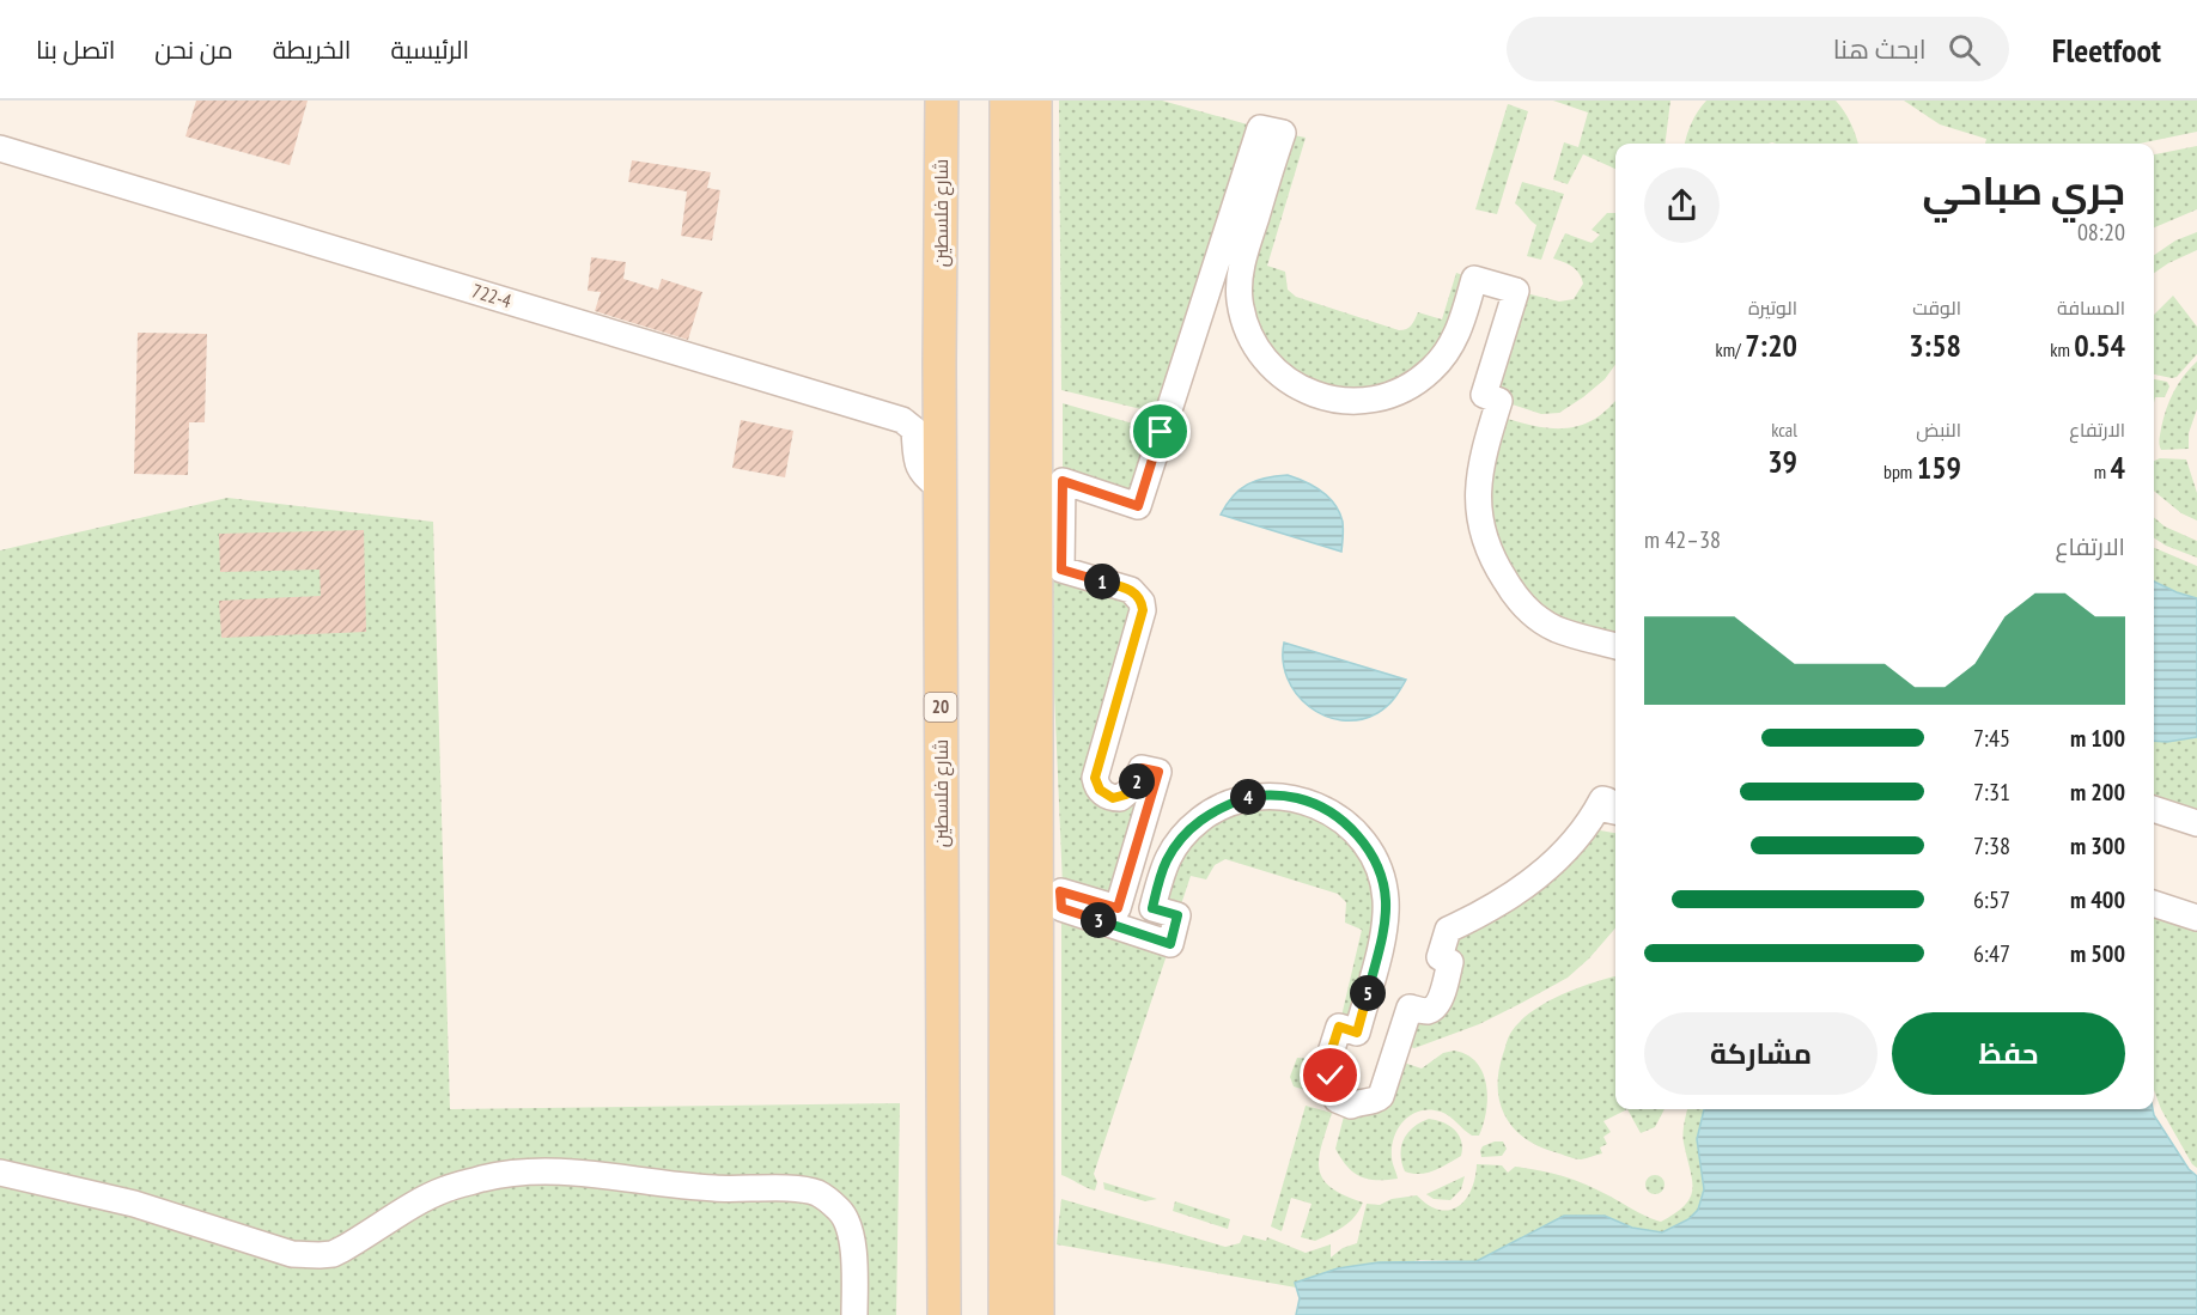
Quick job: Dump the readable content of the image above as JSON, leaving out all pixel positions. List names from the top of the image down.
{
  "streets": {
    "main road": ["شارع فلسطين", "20"],
    "street": ["722-4"]
  },
  "crossings": [
    ["شارع فلسطين", "722-4"]
  ],
  "page": {
    "header": "Fleetfoot",
    "search": "ابحث هنا",
    "nav": [
      "الرئيسية",
      "الخريطة",
      "من نحن",
      "اتصل بنا"
    ],
    "heading": ["جري صباحي", "08:20"],
    "stats": [
      ["المسافة", "0.54 km"],
      ["الوقت", "3:58"],
      ["الوتيرة", "7:20 /km"],
      ["الارتفاع", "4 m"],
      ["النبض", "159 bpm"],
      ["kcal", "39"]
    ],
    "chart": ["الارتفاع", "38–42 m"],
    "pins": [
      "1",
      "2",
      "4",
      "3",
      "5"
    ],
    "list": [
      {
        "name": "100 m",
        "note": "7:45"
      },
      {
        "name": "200 m",
        "note": "7:31"
      },
      {
        "name": "300 m",
        "note": "7:38"
      },
      {
        "name": "400 m",
        "note": "6:57"
      },
      {
        "name": "500 m",
        "note": "6:47"
      }
    ],
    "buttons": ["حفظ", "مشاركة"]
  }
}
